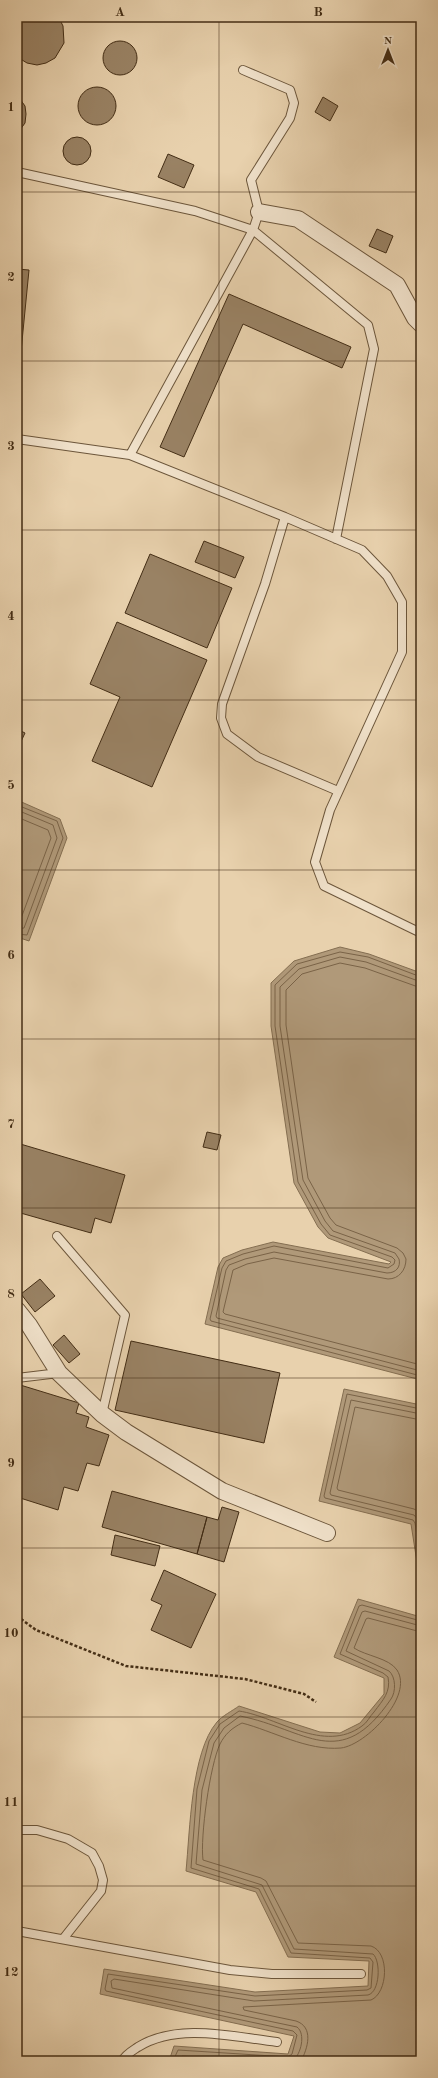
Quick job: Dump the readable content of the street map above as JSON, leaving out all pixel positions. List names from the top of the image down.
{
  "north": "top",
  "grid": {
    "columns": ["A", "B"],
    "rows": [
      "1",
      "2",
      "3",
      "4",
      "5",
      "6",
      "7",
      "8",
      "9",
      "10",
      "11",
      "12"
    ]
  }
}
